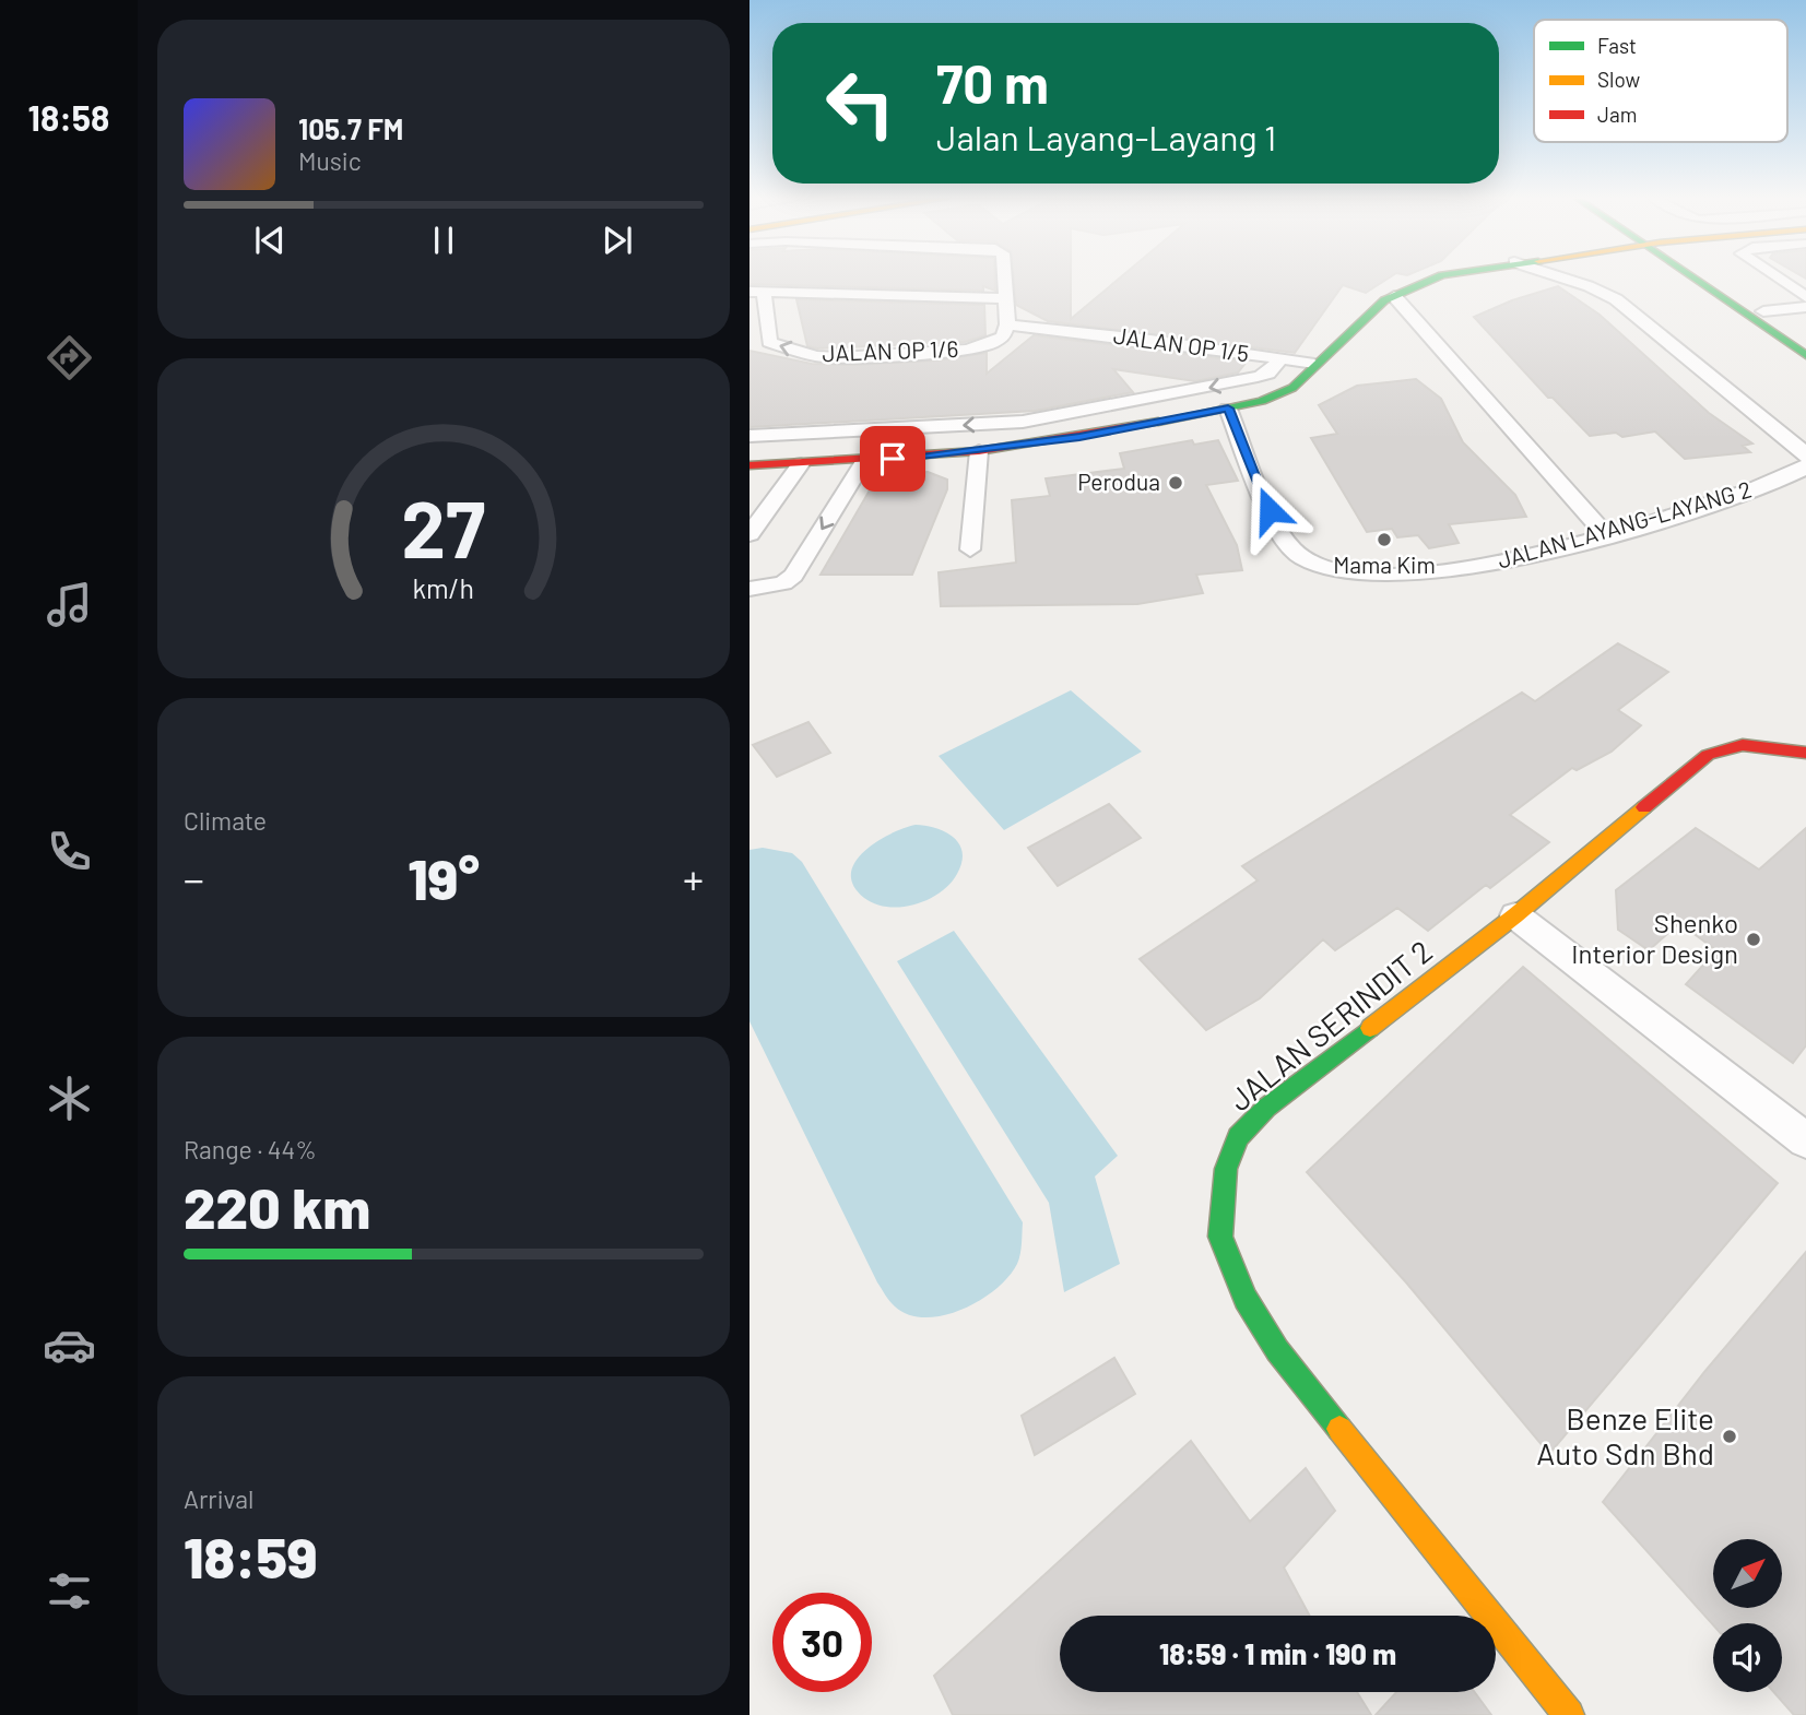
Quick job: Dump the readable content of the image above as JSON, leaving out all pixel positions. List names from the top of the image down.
{
  "streets": {
    "main road": ["JALAN SERINDIT 2"],
    "street": ["JALAN OP 1/5", "JALAN OP 1/6", "JALAN LAYANG-LAYANG 2"]
  },
  "crossings": [
    ["JALAN OP 1/5", "JALAN OP 1/6"]
  ],
  "places": [
    "Perodua",
    "Mama Kim",
    "Shenko Interior Design",
    "Benze Elite Auto Sdn Bhd"
  ],
  "legend": ["Fast", "Slow", "Jam"],
  "north": "top right",
  "page": {
    "tabs": "18:58",
    "turn": ["70 m", "Jalan Layang-Layang 1"],
    "song": ["105.7 FM", "Music"],
    "tile": [
      "Climate",
      ["Range · 44%", "220 km"],
      ["Arrival", "18:59"]
    ],
    "heat": ["−", "19°", "+"],
    "limit": "30",
    "trip": "18:59 · 1 min · 190 m",
    "gauge": ["27", "km/h"]
  }
}
